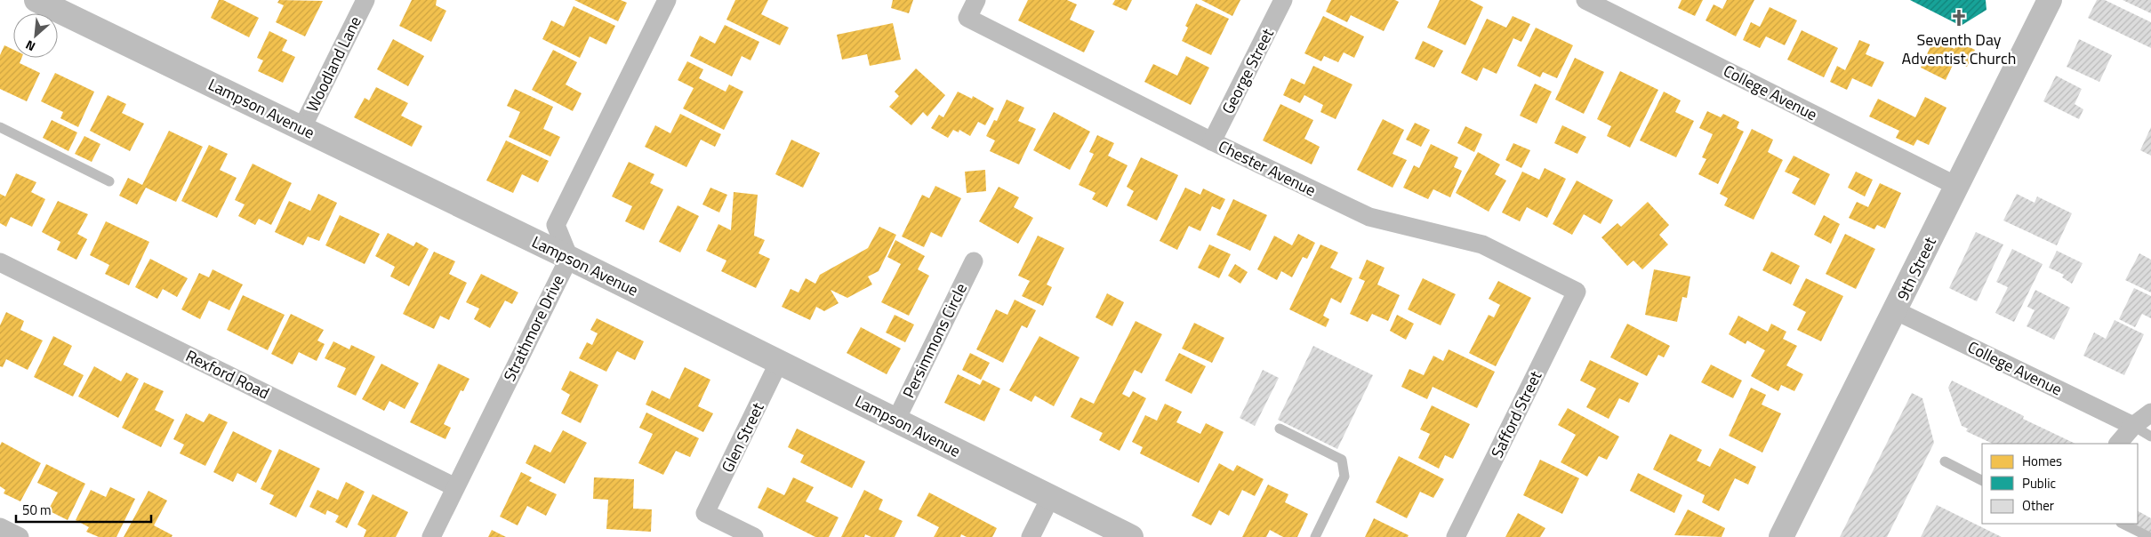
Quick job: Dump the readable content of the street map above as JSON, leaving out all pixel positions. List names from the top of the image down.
{
  "streets": {
    "street": [
      "Woodland Lane",
      "George Street",
      "College Avenue",
      "Lampson Avenue",
      "Chester Avenue",
      "9th Street",
      "Strathmore Drive",
      "Persimmons Circle",
      "Rexford Road",
      "Safford Street",
      "Glen Street"
    ]
  },
  "crossings": [
    ["Woodland Lane", "Lampson Avenue"],
    ["George Street", "Chester Avenue"],
    ["College Avenue", "9th Street"],
    ["Lampson Avenue", "Strathmore Drive"],
    ["Lampson Avenue", "Persimmons Circle"],
    ["Lampson Avenue", "Glen Street"],
    ["Chester Avenue", "Safford Street"],
    ["Strathmore Drive", "Rexford Road"]
  ],
  "places": {
    "church": ["Seventh Day Adventist Church"]
  },
  "legend": ["Homes", "Public", "Other"],
  "scale_bar": "50 m",
  "north": "bottom left"
}
